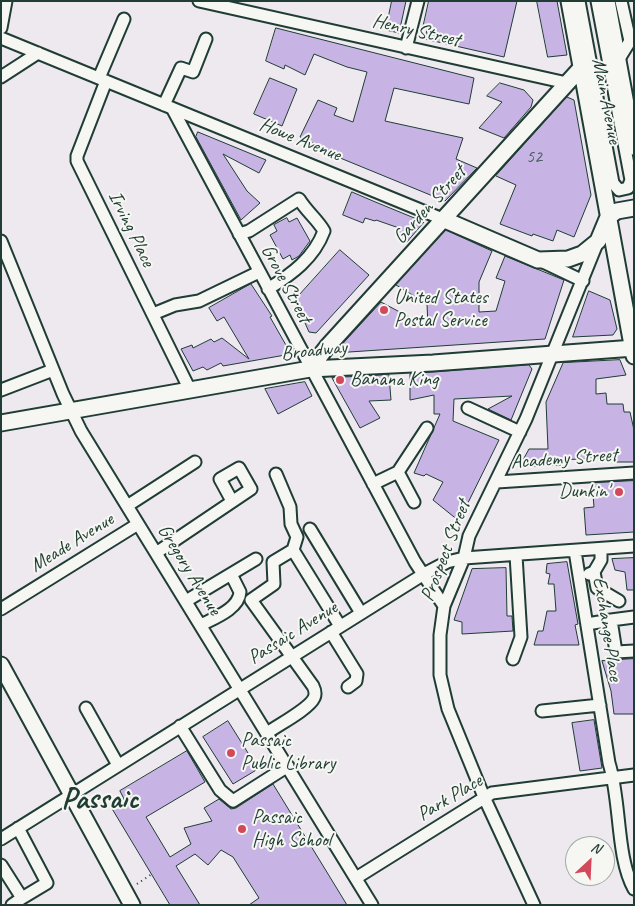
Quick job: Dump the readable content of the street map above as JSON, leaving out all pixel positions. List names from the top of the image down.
{
  "streets": {
    "main road": [
      "Main Avenue",
      "Howe Avenue",
      "Garden Street",
      "Broadway",
      "Prospect Street"
    ],
    "street": [
      "Henry Street",
      "Irving Place",
      "Grove Street",
      "Academy Street",
      "Meade Avenue",
      "Gregory Avenue",
      "Exchange Place",
      "Passaic Avenue",
      "Park Place"
    ]
  },
  "crossings": [
    ["Henry Street", "Garden Street"],
    ["Main Avenue", "Garden Street"],
    ["Main Avenue", "Broadway"],
    ["Main Avenue", "Prospect Street"],
    ["Howe Avenue", "Garden Street"],
    ["Howe Avenue", "Irving Place"],
    ["Howe Avenue", "Grove Street"],
    ["Howe Avenue", "Prospect Street"],
    ["Garden Street", "Grove Street"],
    ["Garden Street", "Broadway"],
    ["Irving Place", "Broadway"],
    ["Grove Street", "Broadway"],
    ["Grove Street", "Prospect Street"],
    ["Grove Street", "Passaic Avenue"],
    ["Broadway", "Prospect Street"],
    ["Broadway", "Gregory Avenue"],
    ["Academy Street", "Prospect Street"],
    ["Meade Avenue", "Gregory Avenue"],
    ["Prospect Street", "Passaic Avenue"],
    ["Prospect Street", "Park Place"],
    ["Gregory Avenue", "Passaic Avenue"],
    ["Gregory Avenue", "Park Place"],
    ["Exchange Place", "Passaic Avenue"],
    ["Exchange Place", "Park Place"]
  ],
  "districts": ["Passaic"],
  "places": [
    "United States Postal Service",
    "Banana King",
    "Dunkin'",
    "Passaic Public Library",
    "Passaic High School"
  ],
  "house_numbers": ["52"],
  "north": "top right"
}
